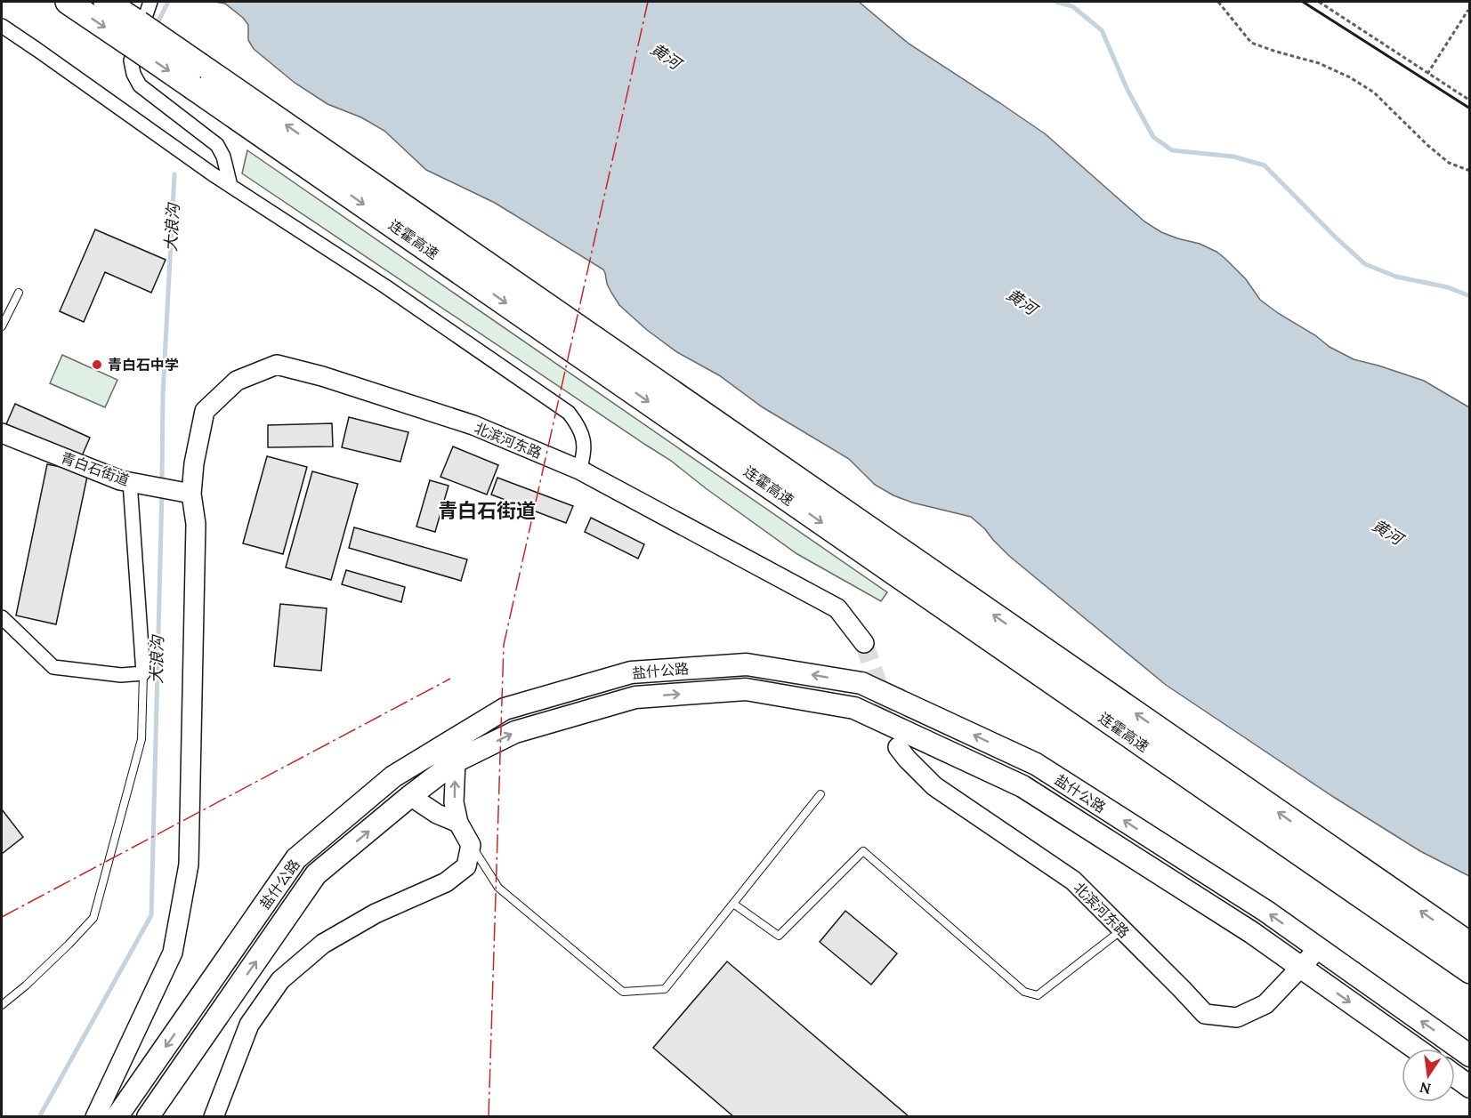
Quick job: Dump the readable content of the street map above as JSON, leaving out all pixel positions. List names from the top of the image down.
{
  "streets": {
    "highway": ["连霍高速"],
    "main road": ["盐什公路"],
    "street": ["北滨河东路", "青白石街道"]
  },
  "crossings": [
    ["北滨河东路", "青白石街道"],
    ["北滨河东路", "盐什公路"]
  ],
  "districts": ["青白石街道"],
  "water": ["黄河", "大浪沟"],
  "places": ["青白石中学"],
  "north": "bottom"
}
